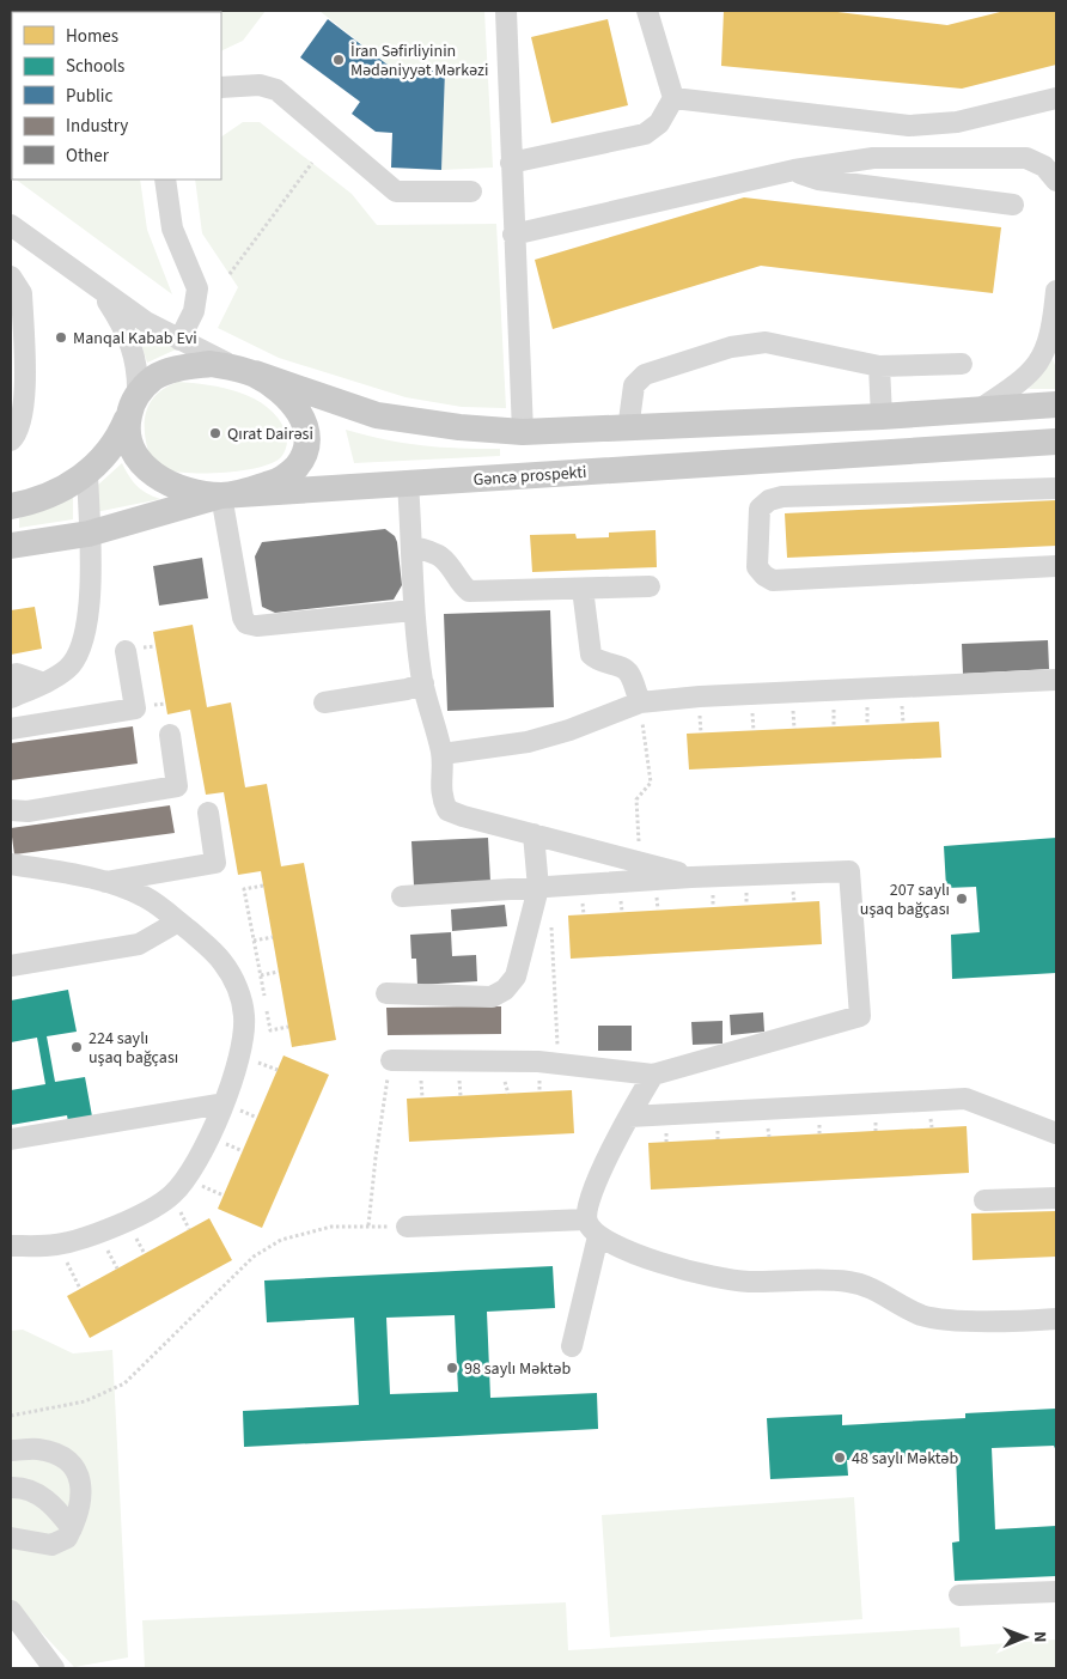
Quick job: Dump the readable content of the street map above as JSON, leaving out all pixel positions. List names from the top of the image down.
{
  "streets": {
    "main road": ["Gəncə prospekti"]
  },
  "places": [
    "İran Səfirliyinin Mədəniyyət Mərkəzi",
    "Manqal Kabab Evi",
    "Qırat Dairəsi",
    "207 saylı uşaq bağçası",
    "224 saylı uşaq bağçası",
    "98 saylı Məktəb",
    "48 saylı Məktəb"
  ],
  "legend": [
    "Homes",
    "Schools",
    "Public",
    "Industry",
    "Other"
  ],
  "north": "right"
}
